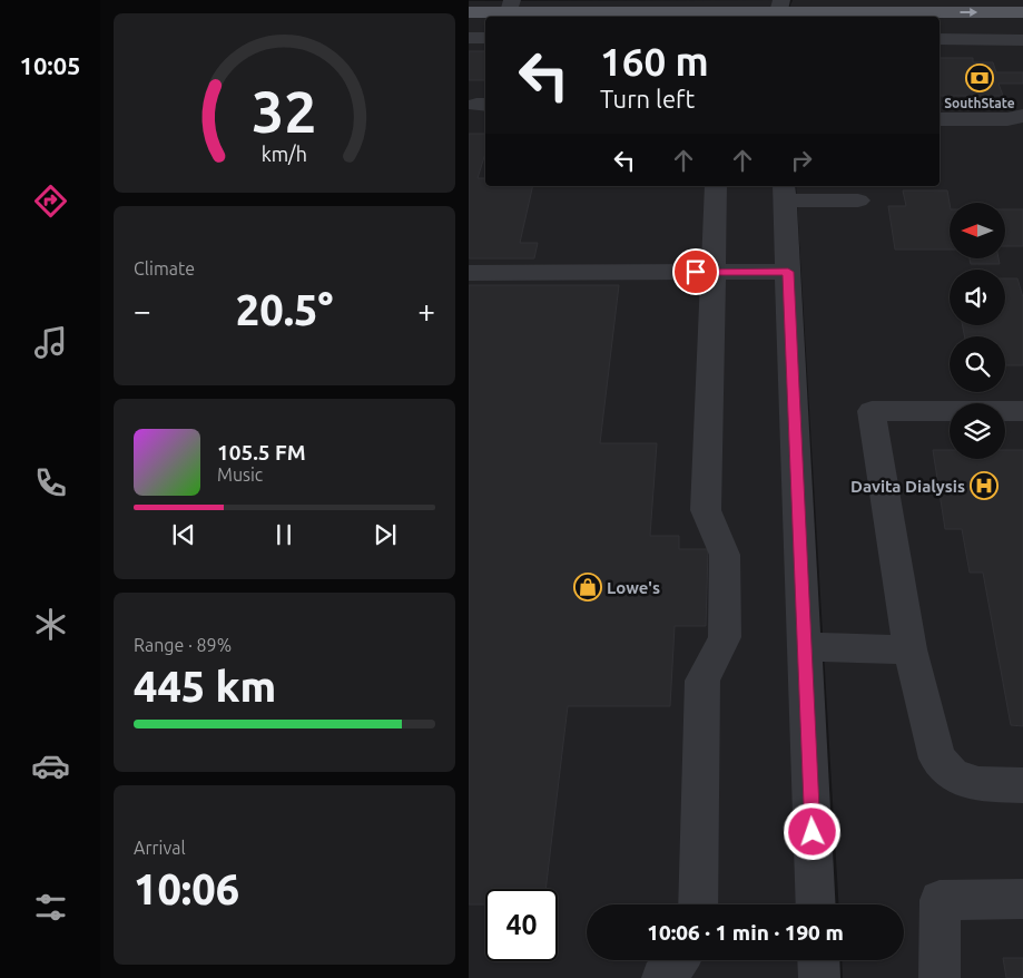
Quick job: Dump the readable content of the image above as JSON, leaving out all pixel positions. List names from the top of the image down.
{
  "places": {
    "bank": ["SouthState"],
    "hospital": ["Davita Dialysis"],
    "shop": ["Lowe's"]
  },
  "north": "left",
  "page": {
    "tabs": "10:05",
    "turn": ["160 m", "Turn left"],
    "tile": [
      "Climate",
      ["Range · 89%", "445 km"],
      ["Arrival", "10:06"]
    ],
    "heat": ["−", "20.5°", "+"],
    "song": ["105.5 FM", "Music"],
    "limit": "40",
    "trip": "10:06 · 1 min · 190 m",
    "gauge": ["32", "km/h"]
  }
}
